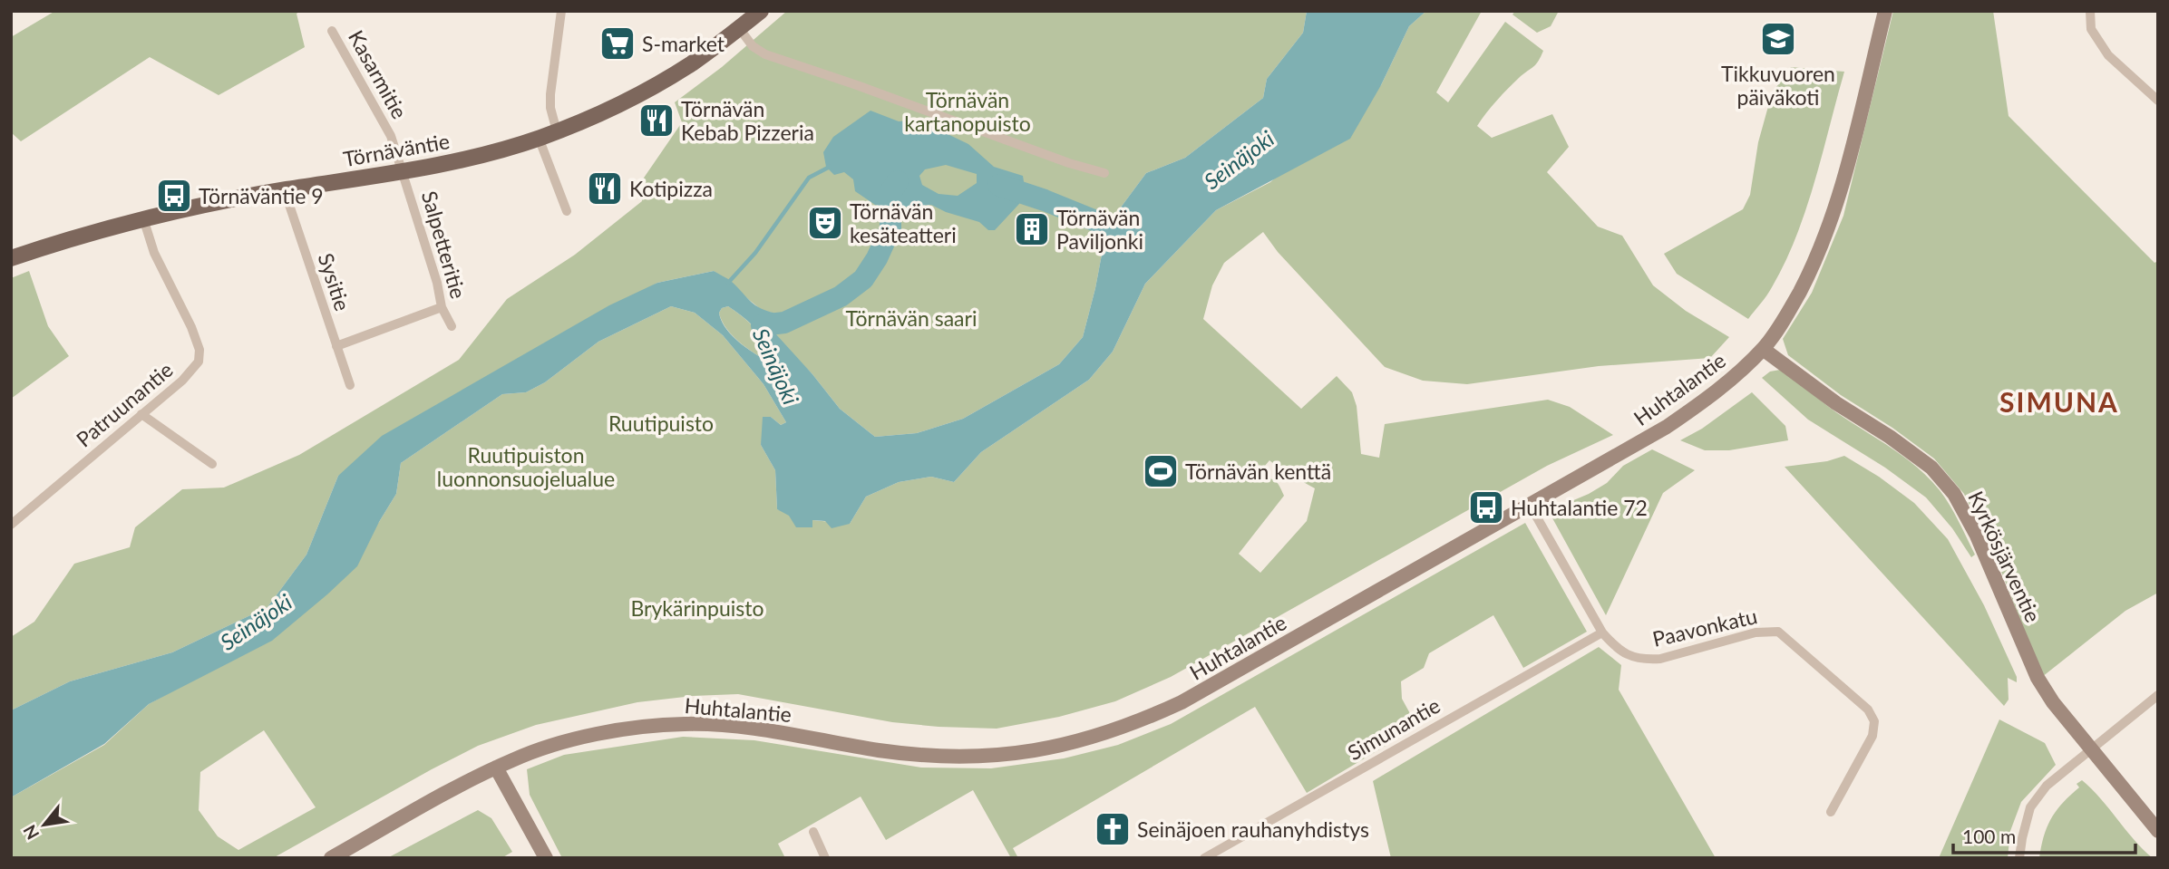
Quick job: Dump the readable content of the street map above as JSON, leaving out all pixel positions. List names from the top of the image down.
{
  "streets": {
    "main road": ["Törnäväntie", "Huhtalantie", "Kyrkösjärventie"],
    "street": [
      "Kasarmitie",
      "Salpetteritie",
      "Sysitie",
      "Patruunantie",
      "Paavonkatu",
      "Simunantie"
    ]
  },
  "crossings": [
    ["Kasarmitie", "Törnäväntie"],
    ["Kasarmitie", "Salpetteritie"],
    ["Törnäväntie", "Salpetteritie"],
    ["Törnäväntie", "Sysitie"],
    ["Törnäväntie", "Patruunantie"],
    ["Huhtalantie", "Kyrkösjärventie"],
    ["Huhtalantie", "Paavonkatu"],
    ["Paavonkatu", "Simunantie"]
  ],
  "districts": ["SIMUNA"],
  "water": ["Seinäjoki"],
  "parks": [
    "Törnävän kartanopuisto",
    "Törnävän saari",
    "Ruutipuisto",
    "Ruutipuiston luonnonsuojelualue",
    "Brykärinpuisto"
  ],
  "places": {
    "school or university": ["Tikkuvuoren päiväkoti"],
    "supermarket": ["S-market"],
    "restaurant": ["Törnävän Kebab Pizzeria", "Kotipizza"],
    "bus stop": ["Törnäväntie 9", "Huhtalantie 72"],
    "theatre": ["Törnävän kesäteatteri"],
    "building": ["Törnävän Paviljonki"],
    "sports": ["Törnävän kenttä"],
    "church": ["Seinäjoen rauhanyhdistys"]
  },
  "scale_bar": "100 m",
  "north": "bottom left"
}
